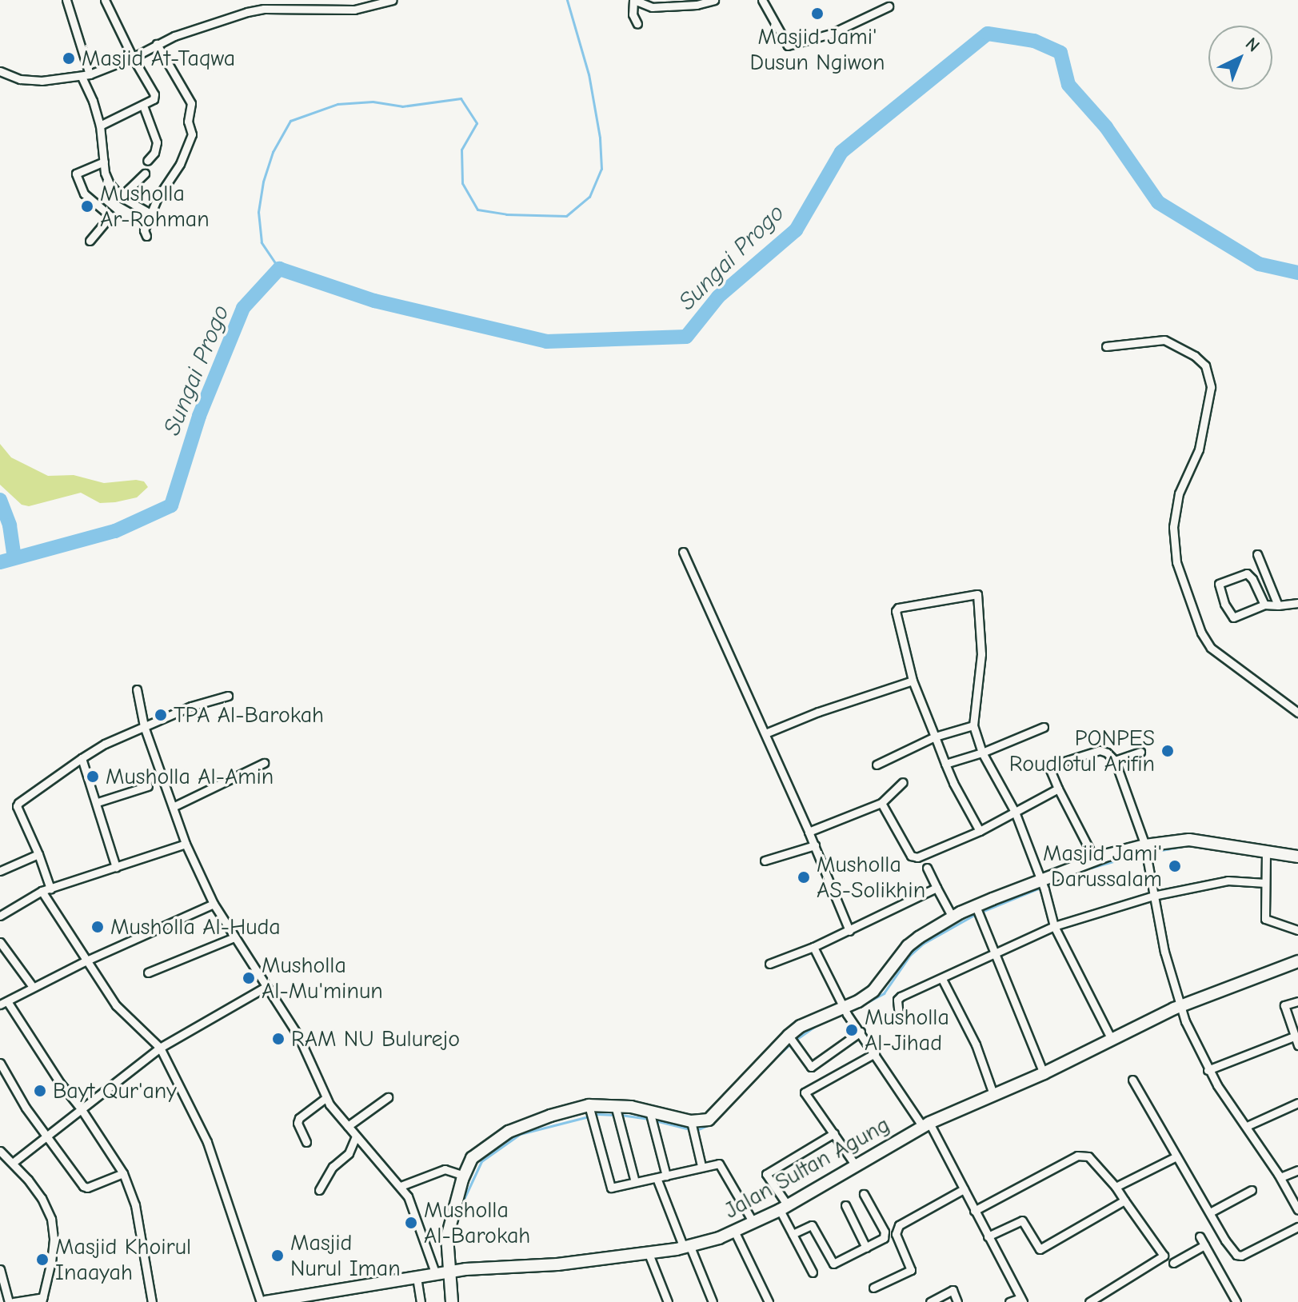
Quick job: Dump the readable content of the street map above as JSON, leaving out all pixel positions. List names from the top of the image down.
{
  "streets": {
    "main road": ["Jalan Sultan Agung"]
  },
  "water": ["Sungai Progo"],
  "places": [
    "Masjid Jami' Dusun Ngiwon",
    "Masjid At-Taqwa",
    "Musholla Ar-Rohman",
    "TPA Al-Barokah",
    "PONPES Roudlotul Arifin",
    "Musholla Al-Amin",
    "Masjid Jami' Darussalam",
    "Musholla AS-Solikhin",
    "Musholla Al-Huda",
    "Musholla Al-Mu'minun",
    "Musholla Al-Jihad",
    "RAM NU Bulurejo",
    "Bayt Qur'any",
    "Musholla Al-Barokah",
    "Masjid Nurul Iman",
    "Masjid Khoirul Inaayah"
  ],
  "north": "top right"
}
